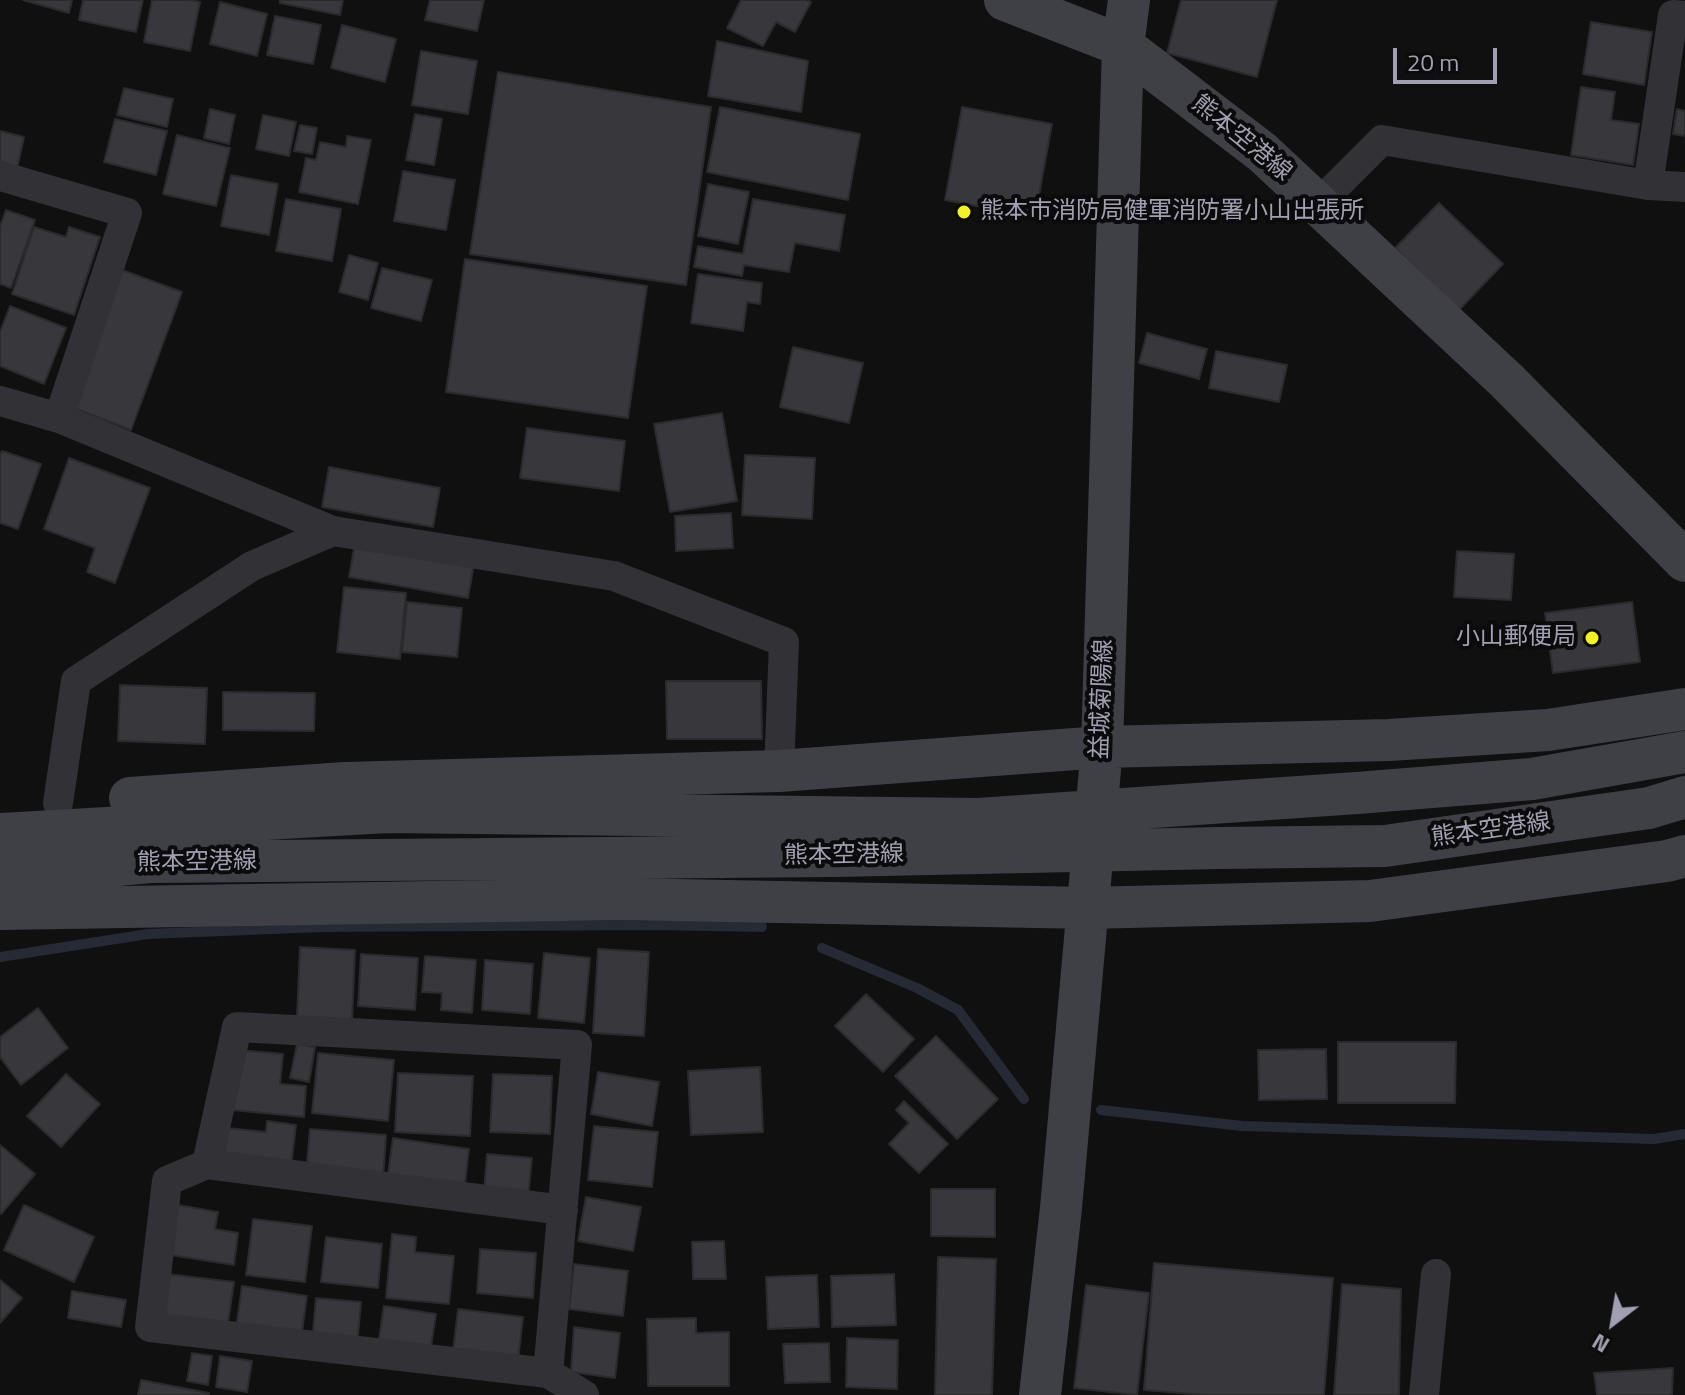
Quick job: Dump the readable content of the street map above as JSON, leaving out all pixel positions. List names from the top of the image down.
{
  "streets": {
    "main road": ["熊本空港線", "益城菊陽線"]
  },
  "crossings": [
    ["熊本空港線", "益城菊陽線"]
  ],
  "places": ["熊本市消防局健軍消防署小山出張所", "小山郵便局"],
  "scale_bar": "20 m",
  "north": "bottom left"
}
